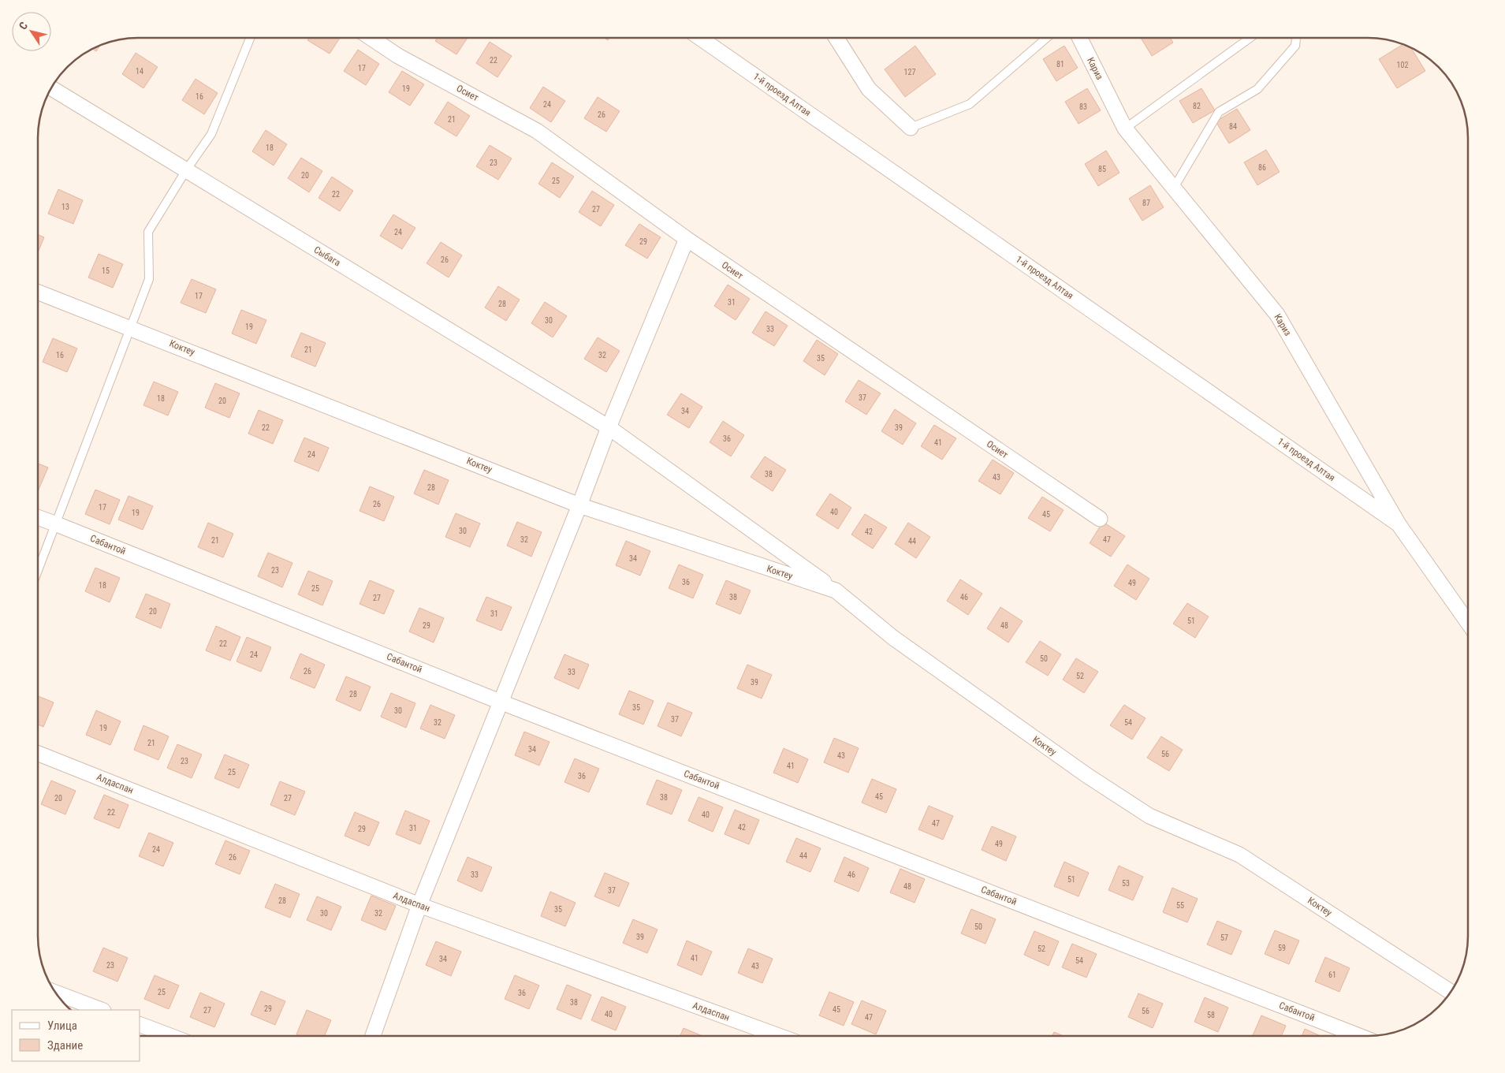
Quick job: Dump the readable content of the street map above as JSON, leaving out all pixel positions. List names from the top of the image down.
{
  "streets": {
    "street": [
      "Кариз",
      "Осиет",
      "1-й проезд Алтая",
      "Сыбага",
      "Коктеу",
      "Сабантой",
      "Алдаспан"
    ]
  },
  "crossings": [
    ["Кариз", "1-й проезд Алтая"],
    ["Сыбага", "Коктеу"]
  ],
  "house_numbers": [
    "22",
    "81",
    "102",
    "17",
    "14",
    "127",
    "19",
    "16",
    "24",
    "82",
    "83",
    "26",
    "21",
    "84",
    "18",
    "23",
    "86",
    "85",
    "20",
    "25",
    "22",
    "87",
    "13",
    "27",
    "24",
    "29",
    "26",
    "15",
    "17",
    "31",
    "28",
    "30",
    "19",
    "33",
    "21",
    "16",
    "32",
    "35",
    "37",
    "18",
    "20",
    "34",
    "22",
    "39",
    "36",
    "41",
    "24",
    "38",
    "43",
    "28",
    "26",
    "17",
    "40",
    "19",
    "45",
    "30",
    "42",
    "32",
    "47",
    "21",
    "44",
    "34",
    "23",
    "36",
    "49",
    "18",
    "25",
    "38",
    "46",
    "27",
    "20",
    "31",
    "51",
    "29",
    "48",
    "22",
    "24",
    "50",
    "26",
    "33",
    "52",
    "39",
    "28",
    "35",
    "30",
    "37",
    "32",
    "54",
    "19",
    "21",
    "34",
    "56",
    "43",
    "23",
    "41",
    "25",
    "36",
    "45",
    "38",
    "20",
    "27",
    "22",
    "40",
    "47",
    "42",
    "31",
    "29",
    "49",
    "24",
    "44",
    "26",
    "33",
    "46",
    "51",
    "53",
    "48",
    "37",
    "28",
    "55",
    "35",
    "30",
    "32",
    "50",
    "39",
    "57",
    "59",
    "52",
    "41",
    "34",
    "54",
    "23",
    "43",
    "61",
    "25",
    "36",
    "38",
    "29",
    "45",
    "27",
    "56",
    "40",
    "58",
    "47"
  ],
  "legend": ["Улица", "Здание"],
  "north": "top left"
}
